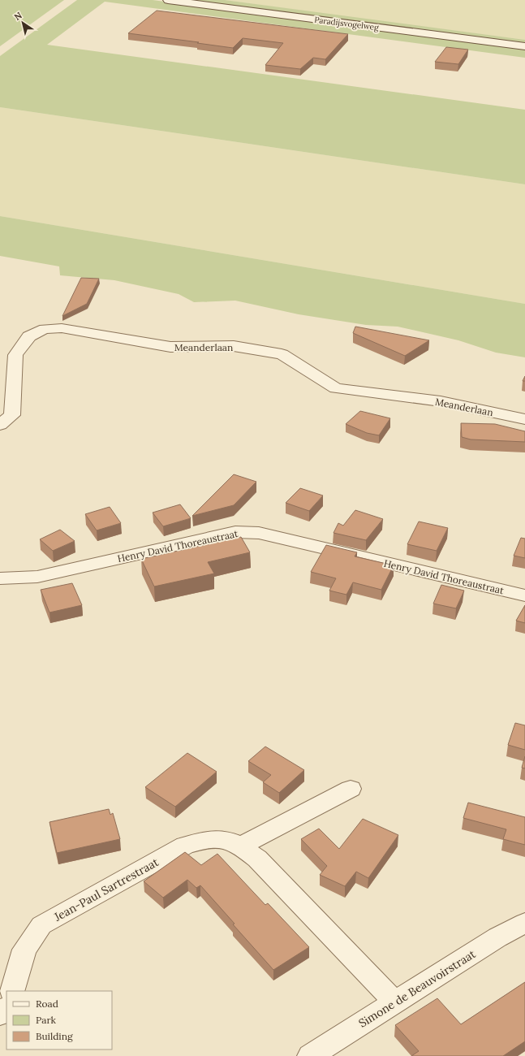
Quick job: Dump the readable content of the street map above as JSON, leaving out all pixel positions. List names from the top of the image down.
{
  "streets": {
    "street": [
      "Paradijsvogelweg",
      "Meanderlaan",
      "Henry David Thoreaustraat",
      "Jean-Paul Sartrestraat",
      "Simone de Beauvoirstraat"
    ]
  },
  "crossings": [
    ["Jean-Paul Sartrestraat", "Simone de Beauvoirstraat"]
  ],
  "legend": ["Road", "Park", "Building"],
  "north": "top left"
}
